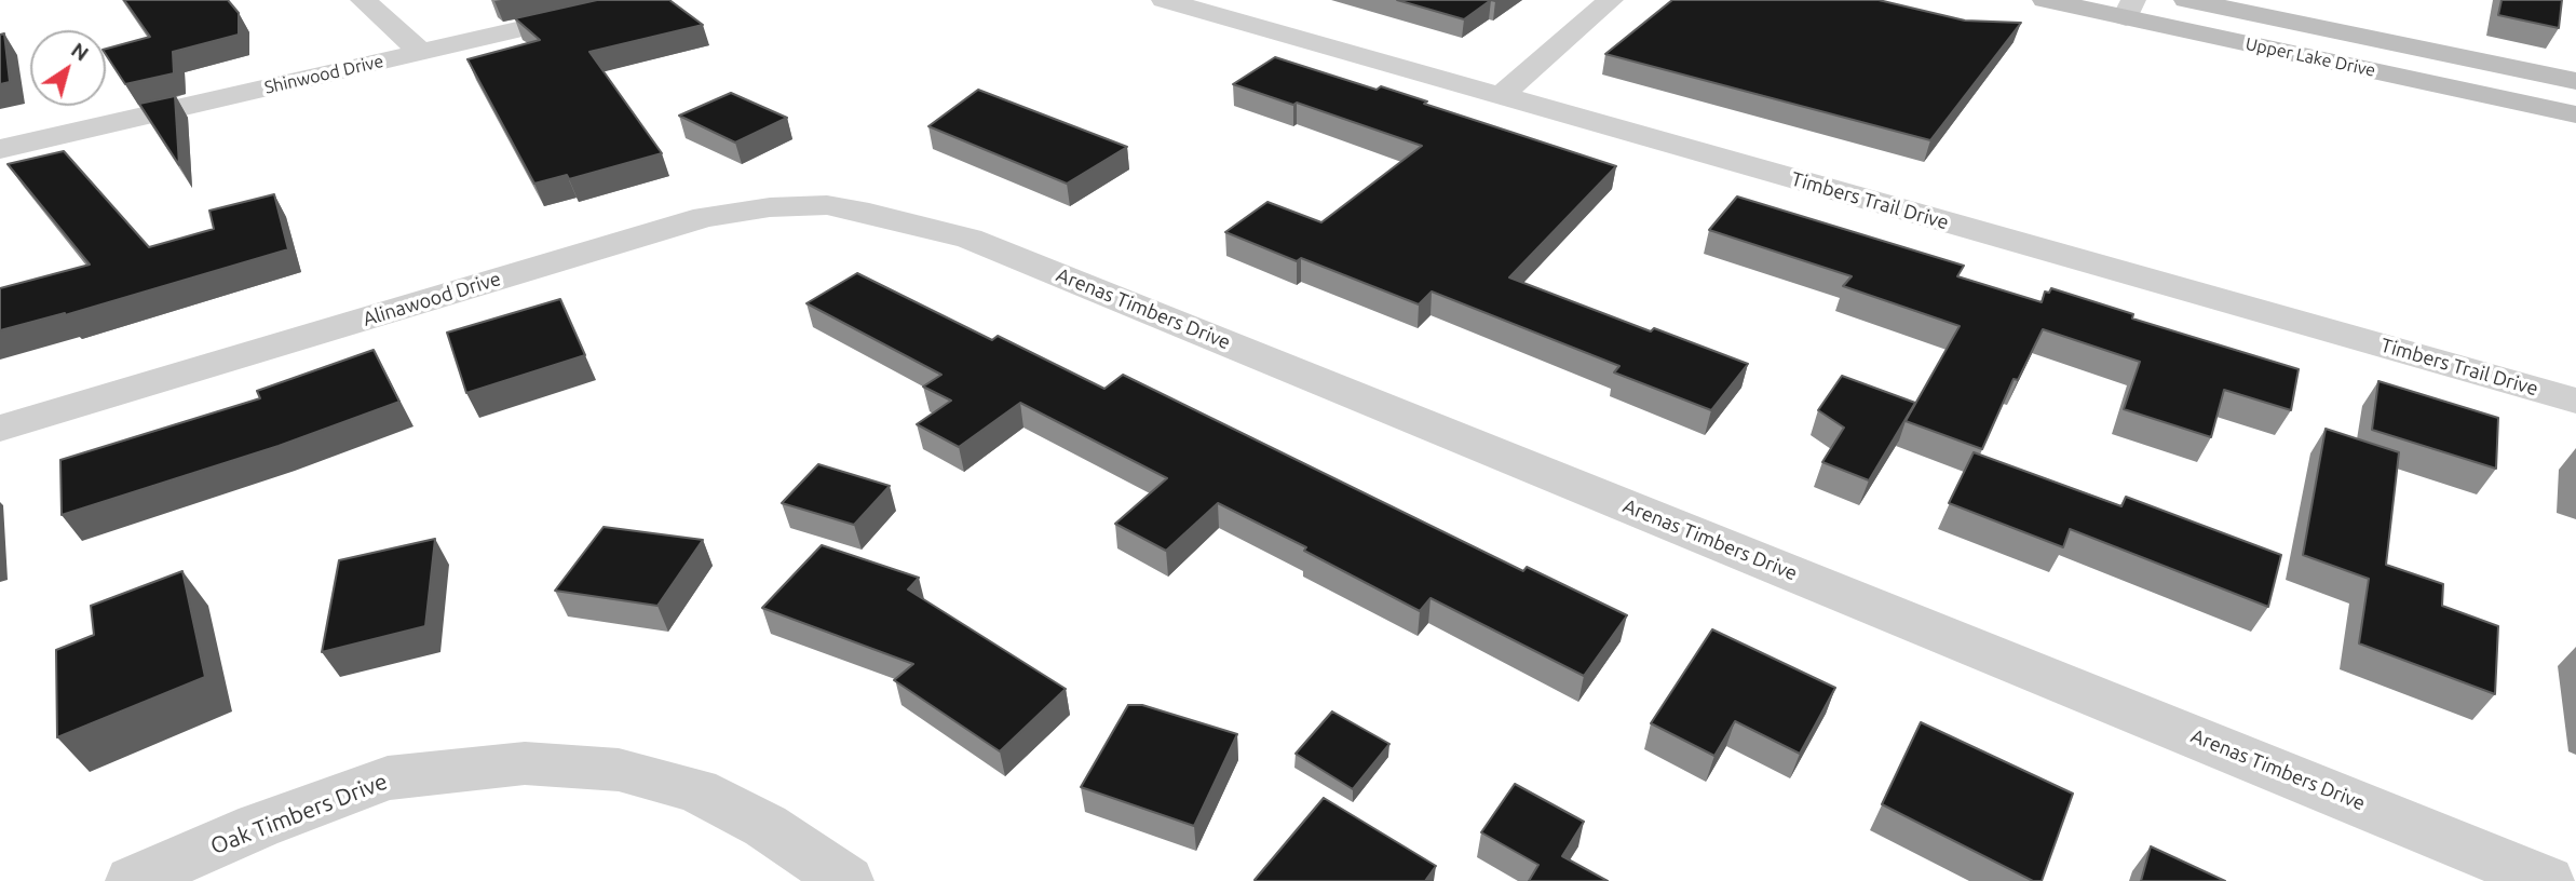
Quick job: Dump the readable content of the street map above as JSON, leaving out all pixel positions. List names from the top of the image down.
{
  "streets": {
    "street": [
      "Upper Lake Drive",
      "Shinwood Drive",
      "Timbers Trail Drive",
      "Alinawood Drive",
      "Arenas Timbers Drive",
      "Oak Timbers Drive"
    ]
  },
  "crossings": [
    ["Alinawood Drive", "Arenas Timbers Drive"]
  ],
  "north": "top right"
}
